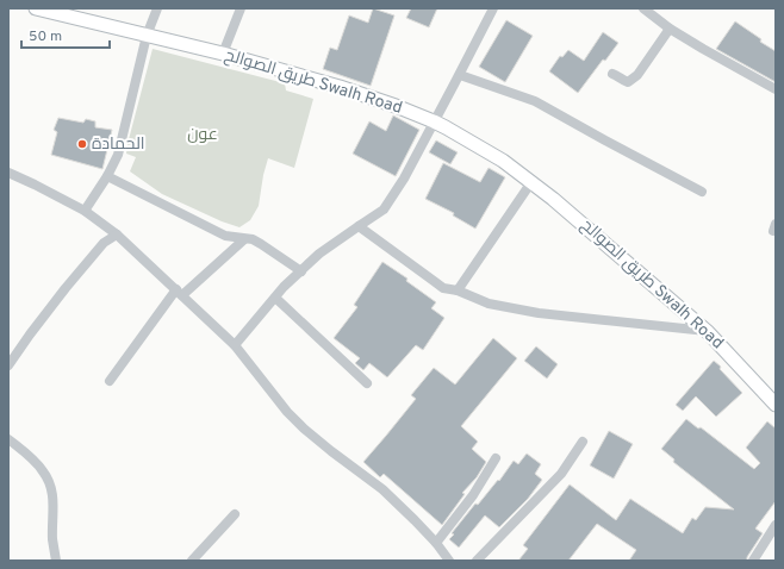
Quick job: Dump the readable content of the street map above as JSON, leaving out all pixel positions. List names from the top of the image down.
{
  "streets": {
    "street": ["طريق الصوالح Swalh Road"]
  },
  "parks": ["عون"],
  "places": ["الحمادة"],
  "scale_bar": "50 m"
}
